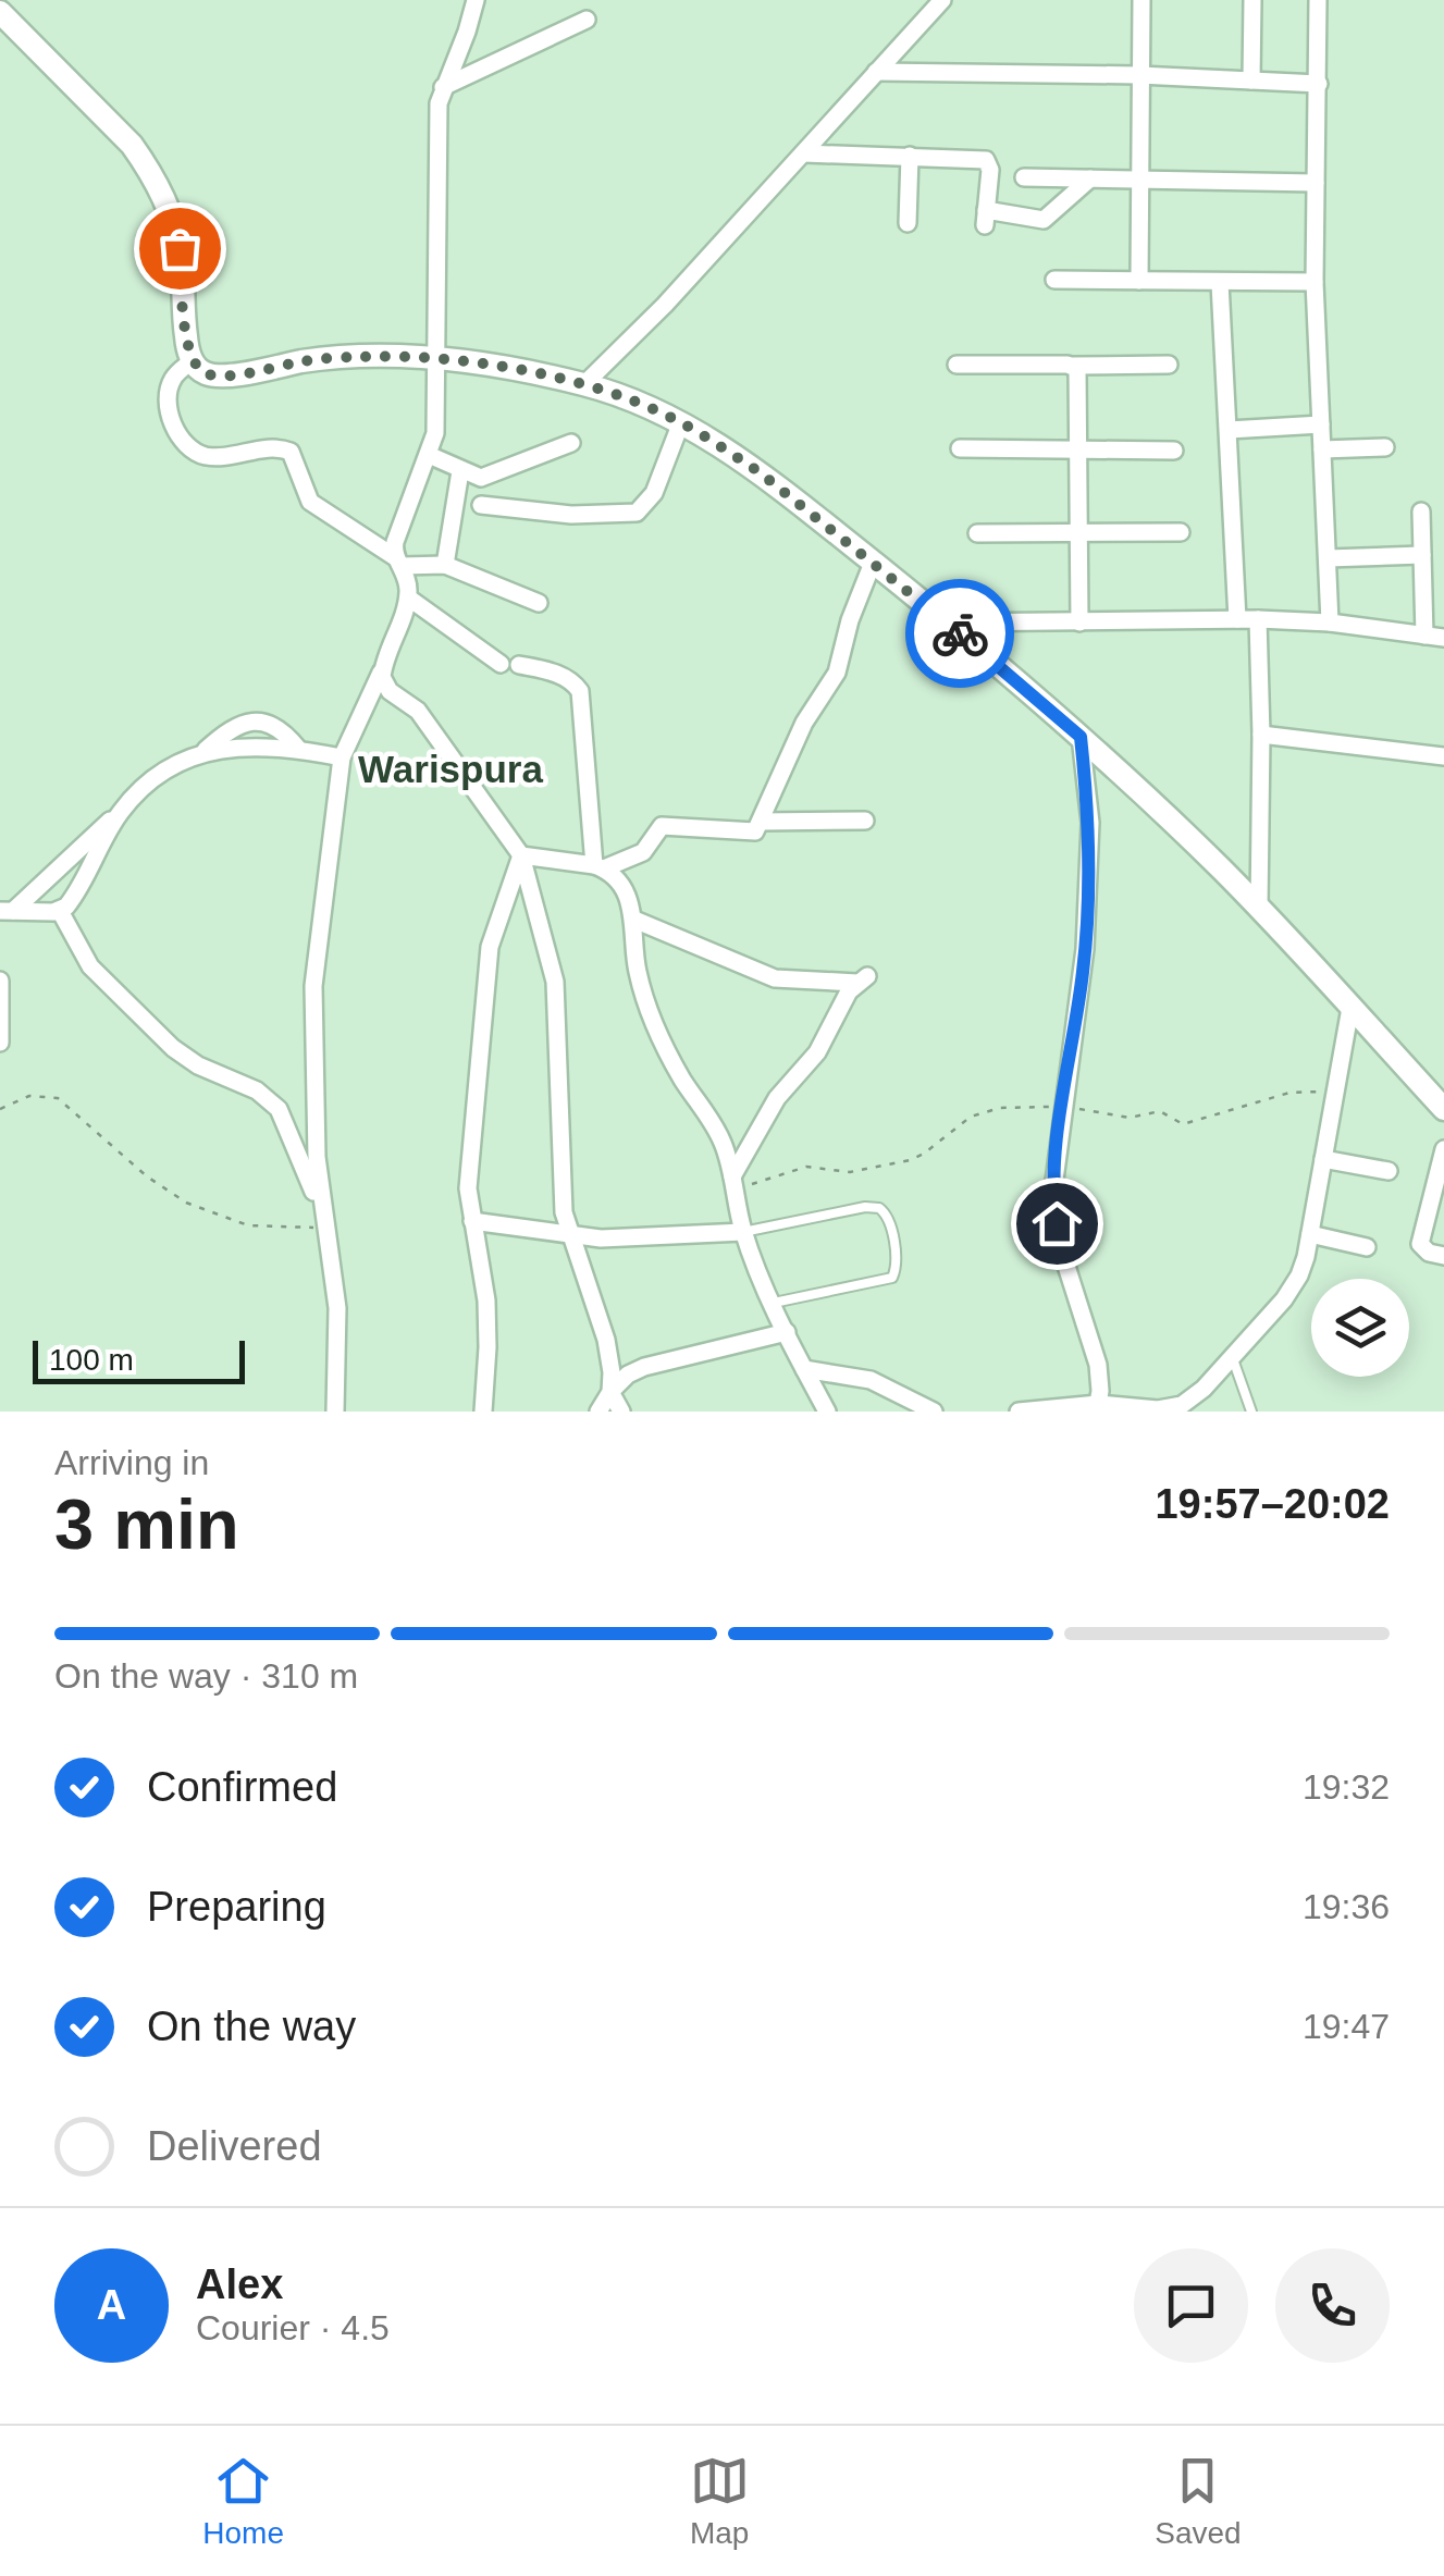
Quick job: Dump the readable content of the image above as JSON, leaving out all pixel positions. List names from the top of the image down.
{
  "districts": ["Warispura"],
  "scale_bar": "100 m",
  "page": {
    "scale": "100 m",
    "heading": ["3 min", "Arriving in", "19:57–20:02"],
    "panel": ["Alex", "Courier · 4.5"],
    "bar": "On the way · 310 m",
    "list": [
      ["Confirmed", "19:32"],
      ["Preparing", "19:36"],
      ["On the way", "19:47"],
      "Delivered"
    ],
    "round": "A",
    "tabs": ["Home", "Map", "Saved"]
  }
}
